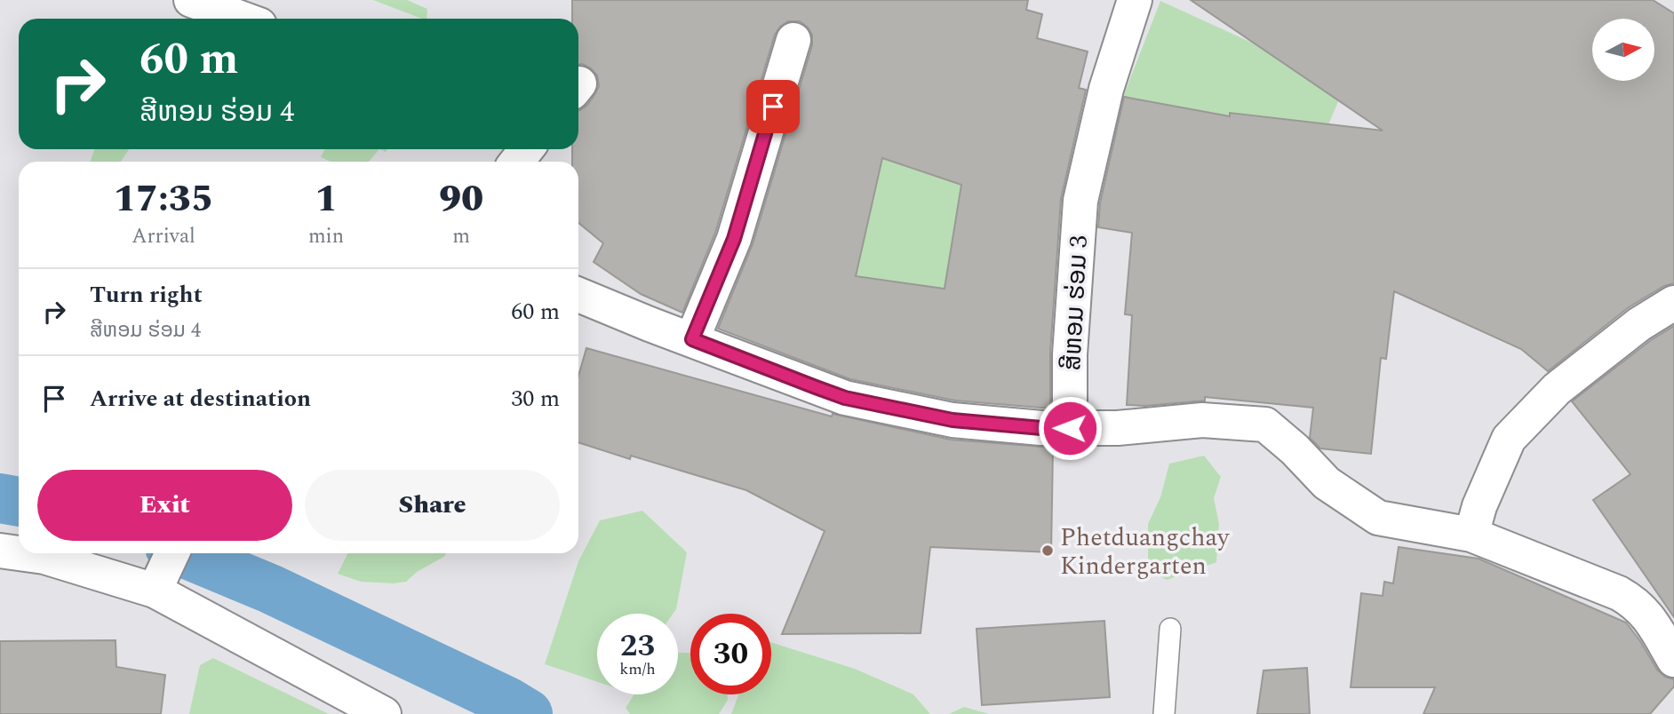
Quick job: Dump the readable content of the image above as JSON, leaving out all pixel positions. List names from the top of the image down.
{
  "streets": {
    "street": ["ສີຫອມ ຮ່ອມ 3"]
  },
  "places": ["Phetduangchay Kindergarten"],
  "north": "right",
  "page": {
    "turn": ["60 m", "ສີຫອມ ຮ່ອມ 4"],
    "eta": [
      "17:35",
      "Arrival",
      "1",
      "min",
      "90",
      "m"
    ],
    "list": [
      {
        "name": "Turn right",
        "note": "ສີຫອມ ຮ່ອມ 4",
        "value": "60 m"
      },
      {
        "name": "Arrive at destination",
        "value": "30 m"
      }
    ],
    "buttons": ["Exit", "Share"],
    "speed": "23 km/h",
    "limit": "30"
  }
}
